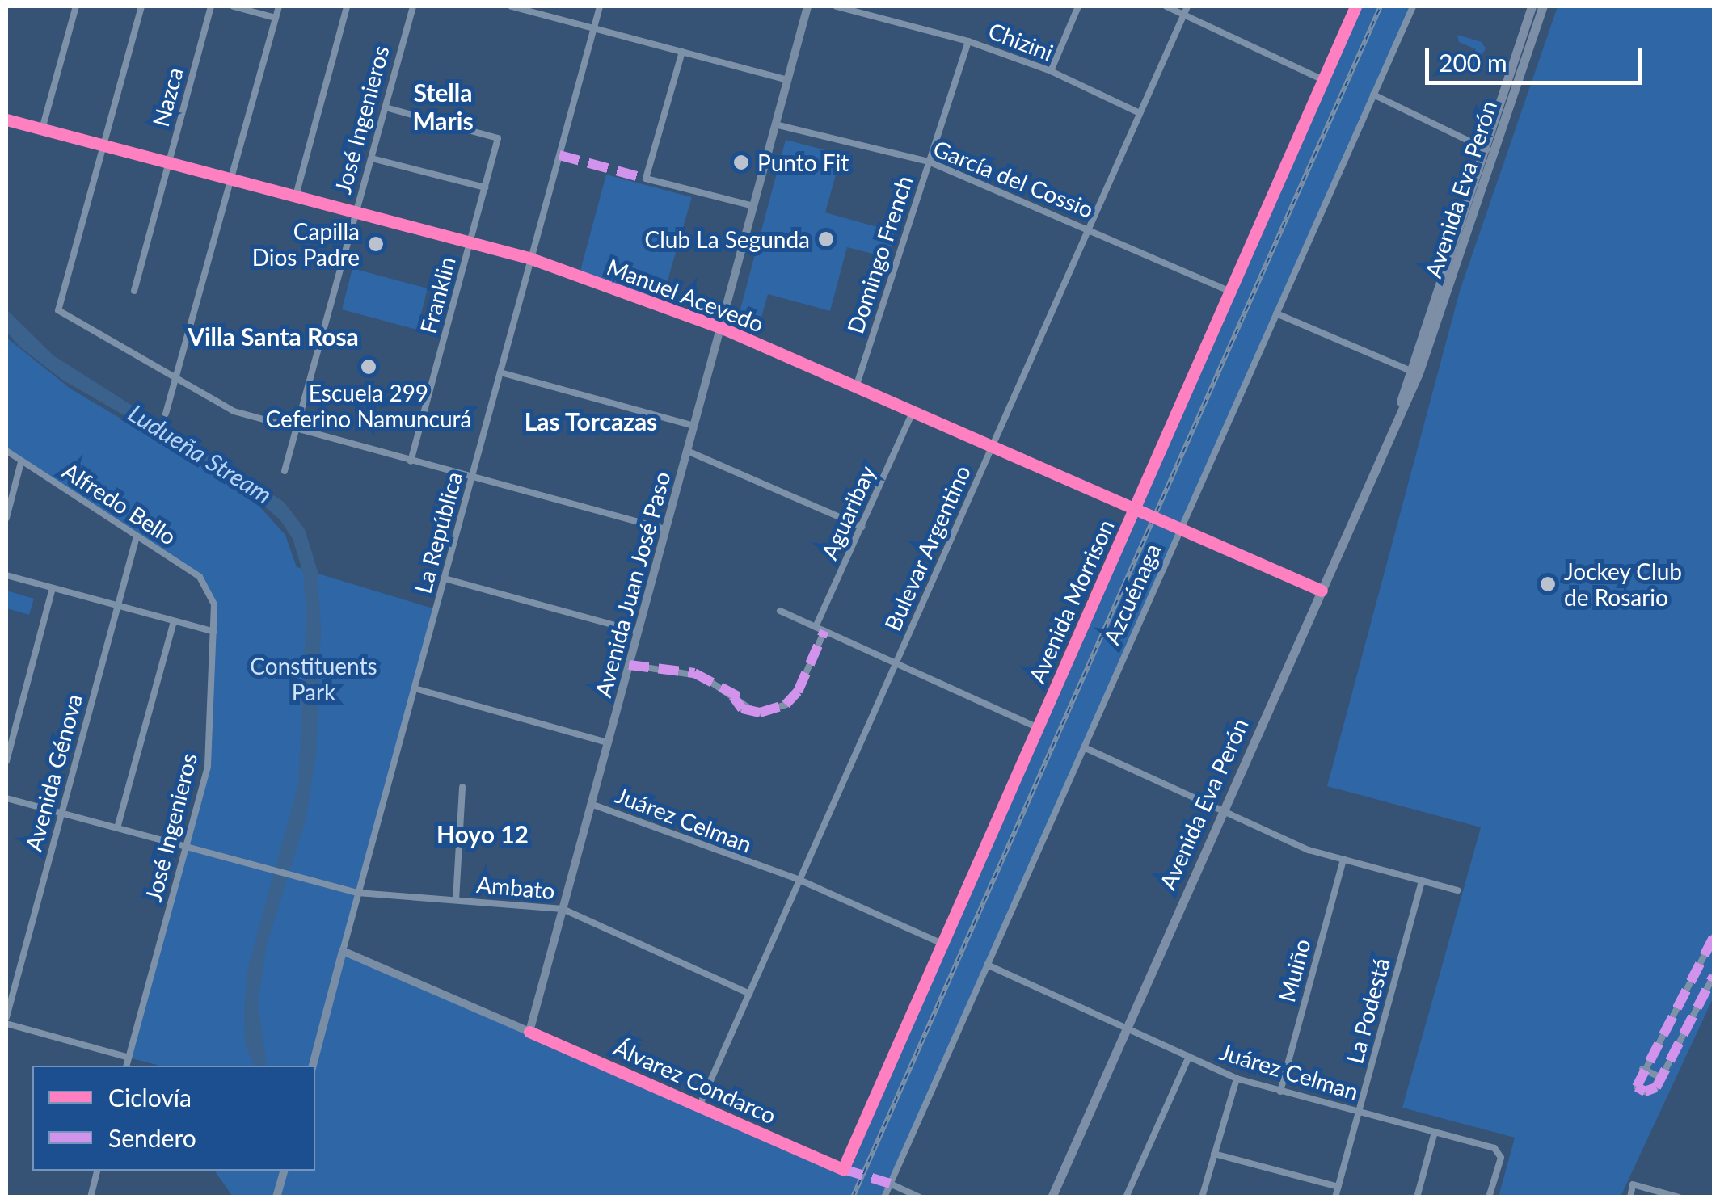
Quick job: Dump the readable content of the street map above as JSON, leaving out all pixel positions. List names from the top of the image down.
{
  "streets": {
    "main road": [
      "Avenida Eva Perón",
      "Manuel Acevedo",
      "La República",
      "Avenida Juan José Paso",
      "Álvarez Condarco"
    ],
    "street": [
      "Chizini",
      "Nazca",
      "José Ingenieros",
      "García del Cossio",
      "Domingo French",
      "Franklin",
      "Alfredo Bello",
      "Aguaribay",
      "Bulevar Argentino",
      "Azcuénaga",
      "Avenida Morrison",
      "Avenida Génova",
      "Juárez Celman",
      "Ambato",
      "Muiño",
      "La Podestá"
    ]
  },
  "crossings": [
    ["Chizini", "Domingo French"],
    ["Chizini", "Bulevar Argentino"],
    ["Nazca", "Manuel Acevedo"],
    ["José Ingenieros", "Franklin"],
    ["José Ingenieros", "Manuel Acevedo"],
    ["José Ingenieros", "Alfredo Bello"],
    ["García del Cossio", "Domingo French"],
    ["García del Cossio", "Bulevar Argentino"],
    ["García del Cossio", "Avenida Juan José Paso"],
    ["García del Cossio", "Avenida Morrison"],
    ["Avenida Eva Perón", "Manuel Acevedo"],
    ["Avenida Eva Perón", "Juárez Celman"],
    ["Domingo French", "Manuel Acevedo"],
    ["Franklin", "Manuel Acevedo"],
    ["Manuel Acevedo", "Aguaribay"],
    ["Manuel Acevedo", "La República"],
    ["Manuel Acevedo", "Bulevar Argentino"],
    ["Manuel Acevedo", "Avenida Juan José Paso"],
    ["Manuel Acevedo", "Azcuénaga"],
    ["Manuel Acevedo", "Avenida Morrison"],
    ["Alfredo Bello", "Avenida Génova"],
    ["La República", "Ambato"],
    ["La República", "Álvarez Condarco"],
    ["Bulevar Argentino", "Juárez Celman"],
    ["Bulevar Argentino", "Ambato"],
    ["Bulevar Argentino", "Álvarez Condarco"],
    ["Avenida Juan José Paso", "Juárez Celman"],
    ["Avenida Juan José Paso", "Ambato"],
    ["Avenida Juan José Paso", "Álvarez Condarco"],
    ["Azcuénaga", "Juárez Celman"],
    ["Avenida Morrison", "Juárez Celman"],
    ["Avenida Morrison", "Álvarez Condarco"],
    ["Juárez Celman", "Muiño"],
    ["Juárez Celman", "La Podestá"]
  ],
  "districts": [
    "Stella Maris",
    "Villa Santa Rosa",
    "Las Torcazas",
    "Hoyo 12"
  ],
  "water": ["Ludueña Stream"],
  "parks": ["Constituents Park"],
  "places": [
    "Punto Fit",
    "Club La Segunda",
    "Capilla Dios Padre",
    "Escuela 299 Ceferino Namuncurá",
    "Jockey Club de Rosario"
  ],
  "legend": ["Ciclovía", "Sendero"],
  "scale_bar": "200 m"
}
